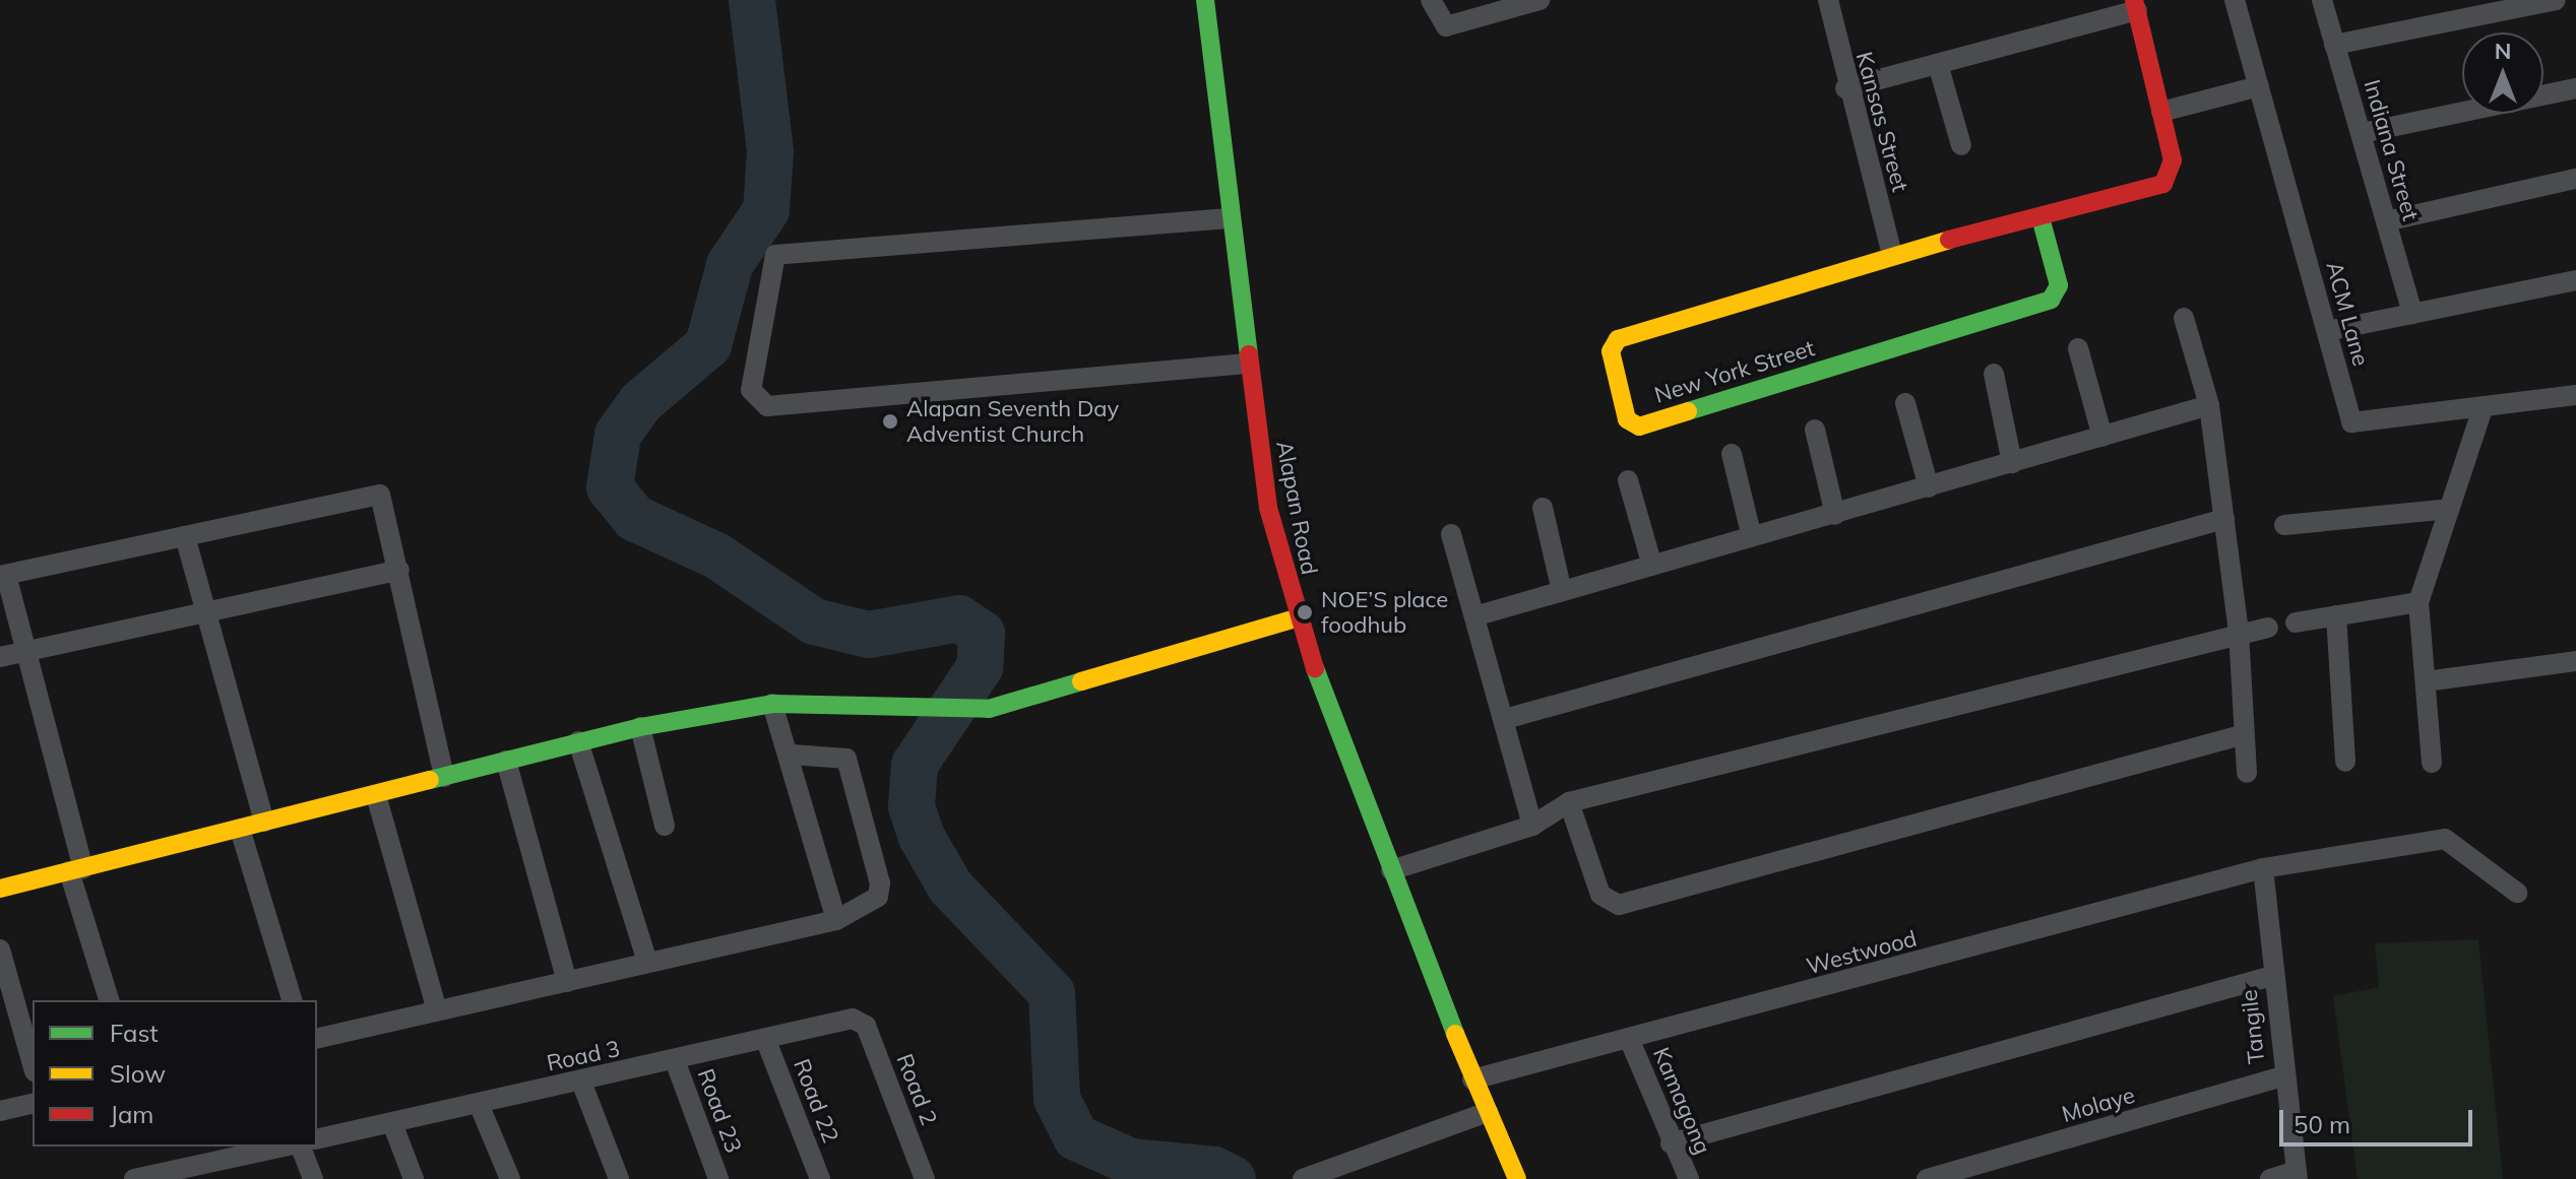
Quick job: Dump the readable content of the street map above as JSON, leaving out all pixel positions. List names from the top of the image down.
{
  "streets": {
    "street": [
      "Kansas Street",
      "Indiana Street",
      "ACM Lane",
      "New York Street",
      "Alapan Road",
      "Westwood",
      "Tangile",
      "Road 3",
      "Road 2",
      "Road 22",
      "Kamagong",
      "Molaye",
      "Road 23"
    ]
  },
  "crossings": [
    ["Kansas Street", "New York Street"],
    ["Alapan Road", "Westwood"],
    ["Westwood", "Tangile"],
    ["Westwood", "Kamagong"],
    ["Tangile", "Molaye"],
    ["Road 3", "Road 2"],
    ["Road 3", "Road 22"],
    ["Road 3", "Road 23"]
  ],
  "places": ["Alapan Seventh Day Adventist Church", "NOE’S place foodhub"],
  "legend": ["Fast", "Slow", "Jam"],
  "scale_bar": "50 m",
  "north": "top"
}
